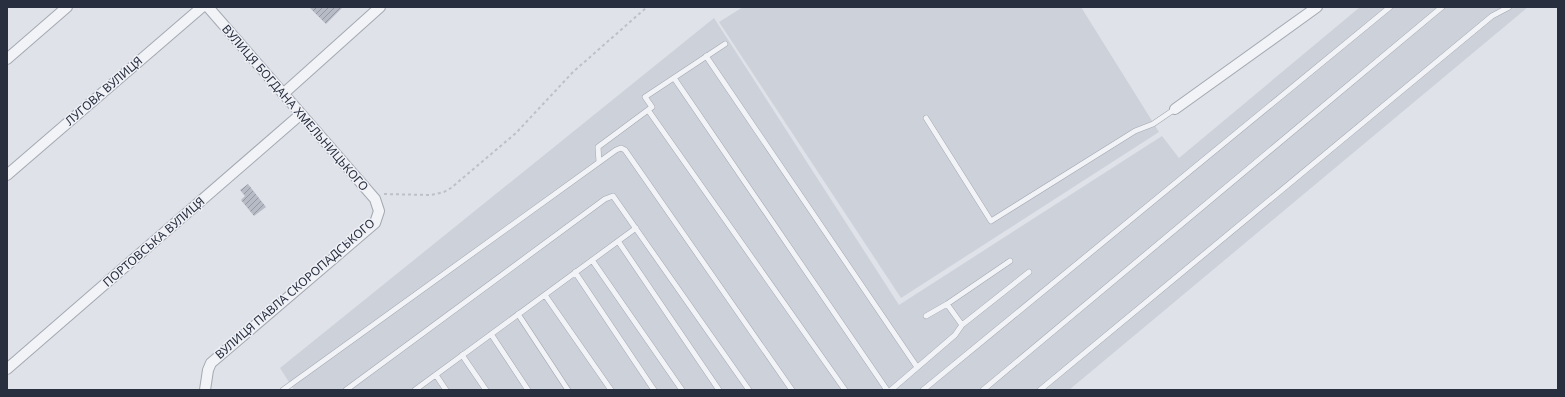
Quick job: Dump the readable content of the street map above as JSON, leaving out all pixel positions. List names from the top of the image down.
{
  "streets": {
    "street": [
      "ЛУГОВА ВУЛИЦЯ",
      "ВУЛИЦЯ БОГДАНА ХМЕЛЬНИЦЬКОГО",
      "ПОРТОВСЬКА ВУЛИЦЯ",
      "ВУЛИЦЯ ПАВЛА СКОРОПАДСЬКОГО"
    ]
  },
  "crossings": [
    ["ВУЛИЦЯ БОГДАНА ХМЕЛЬНИЦЬКОГО", "ПОРТОВСЬКА ВУЛИЦЯ"],
    ["ВУЛИЦЯ БОГДАНА ХМЕЛЬНИЦЬКОГО", "ВУЛИЦЯ ПАВЛА СКОРОПАДСЬКОГО"]
  ]
}
